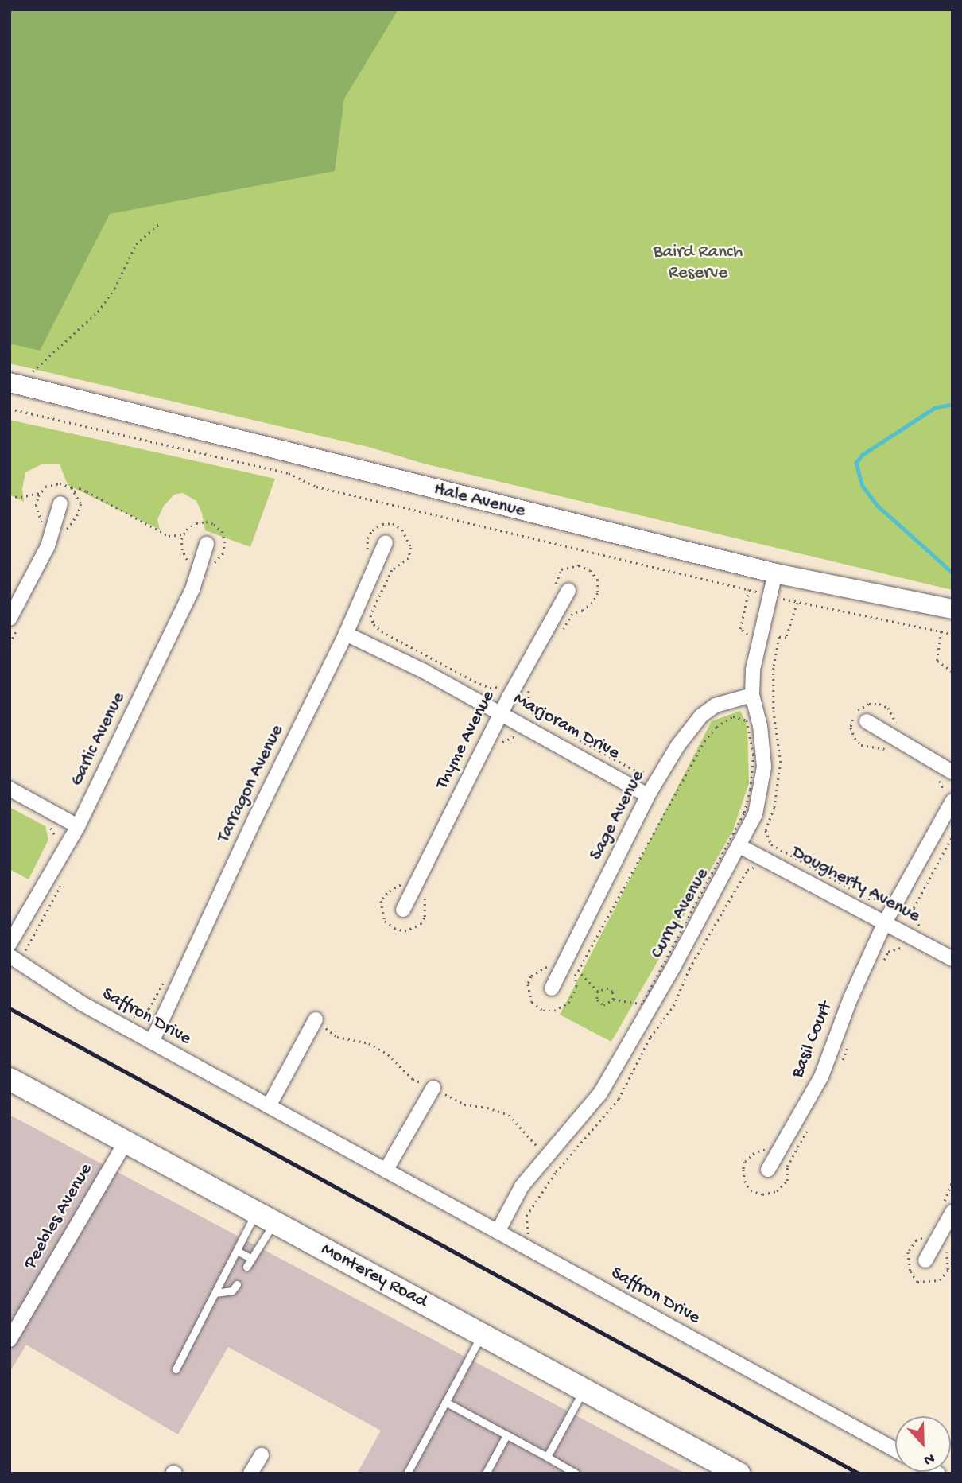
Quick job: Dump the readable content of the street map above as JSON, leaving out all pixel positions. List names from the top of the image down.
{
  "streets": {
    "main road": ["Hale Avenue", "Monterey Road"],
    "street": [
      "Marjoram Drive",
      "Garlic Avenue",
      "Thyme Avenue",
      "Tarragon Avenue",
      "Sage Avenue",
      "Dougherty Avenue",
      "Curry Avenue",
      "Saffron Drive",
      "Basil Court",
      "Peebles Avenue"
    ]
  },
  "crossings": [
    ["Hale Avenue", "Curry Avenue"],
    ["Marjoram Drive", "Thyme Avenue"],
    ["Marjoram Drive", "Tarragon Avenue"],
    ["Marjoram Drive", "Sage Avenue"],
    ["Tarragon Avenue", "Saffron Drive"],
    ["Sage Avenue", "Curry Avenue"],
    ["Dougherty Avenue", "Curry Avenue"],
    ["Dougherty Avenue", "Basil Court"],
    ["Curry Avenue", "Saffron Drive"],
    ["Peebles Avenue", "Monterey Road"]
  ],
  "parks": ["Baird Ranch Reserve"],
  "north": "bottom"
}
